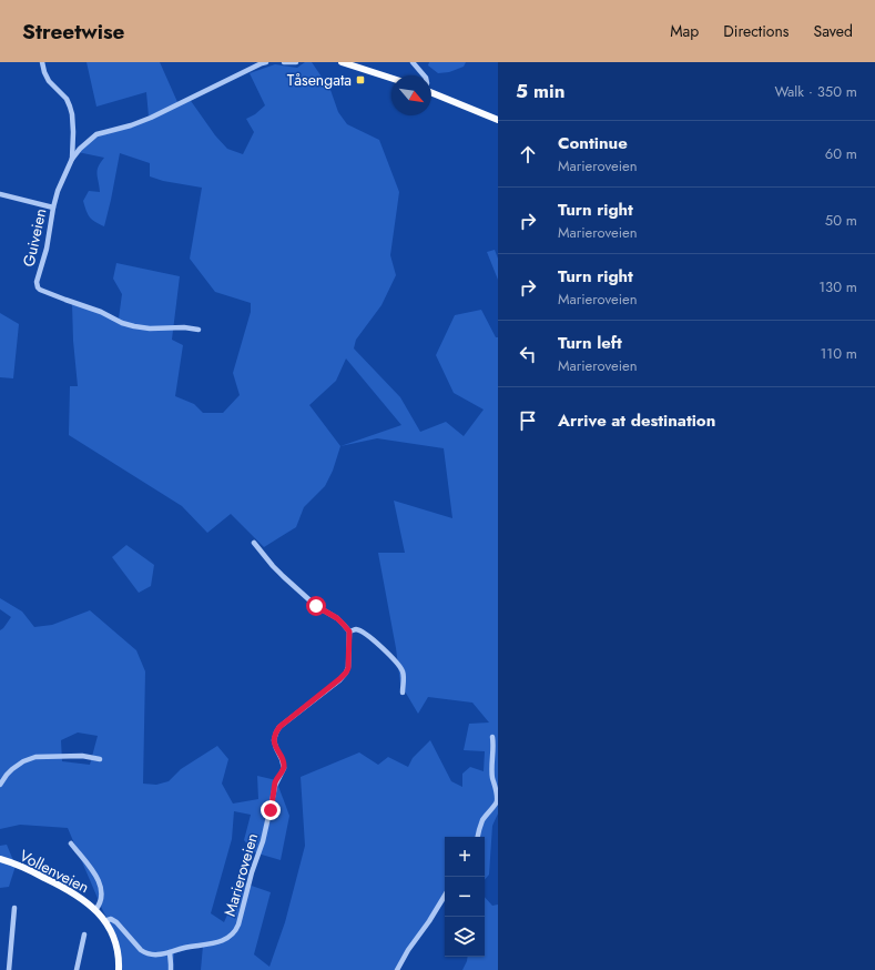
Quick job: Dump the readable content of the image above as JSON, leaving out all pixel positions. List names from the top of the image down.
{
  "streets": {
    "main road": ["Vollenveien"],
    "street": ["Guiveien", "Marieroveien"]
  },
  "crossings": [
    ["Vollenveien", "Marieroveien"]
  ],
  "places": {
    "transit": ["Tåsengata"]
  },
  "north": "bottom right",
  "page": {
    "header": "Streetwise",
    "nav": ["Map", "Directions", "Saved"],
    "heading": ["5 min", "Walk · 350 m"],
    "list": [
      ["Continue", "Marieroveien", "60 m"],
      ["Turn right", "Marieroveien", "50 m"],
      ["Turn right", "Marieroveien", "130 m"],
      ["Turn left", "Marieroveien", "110 m"],
      "Arrive at destination"
    ],
    "map_buttons": ["+", "−"]
  }
}
